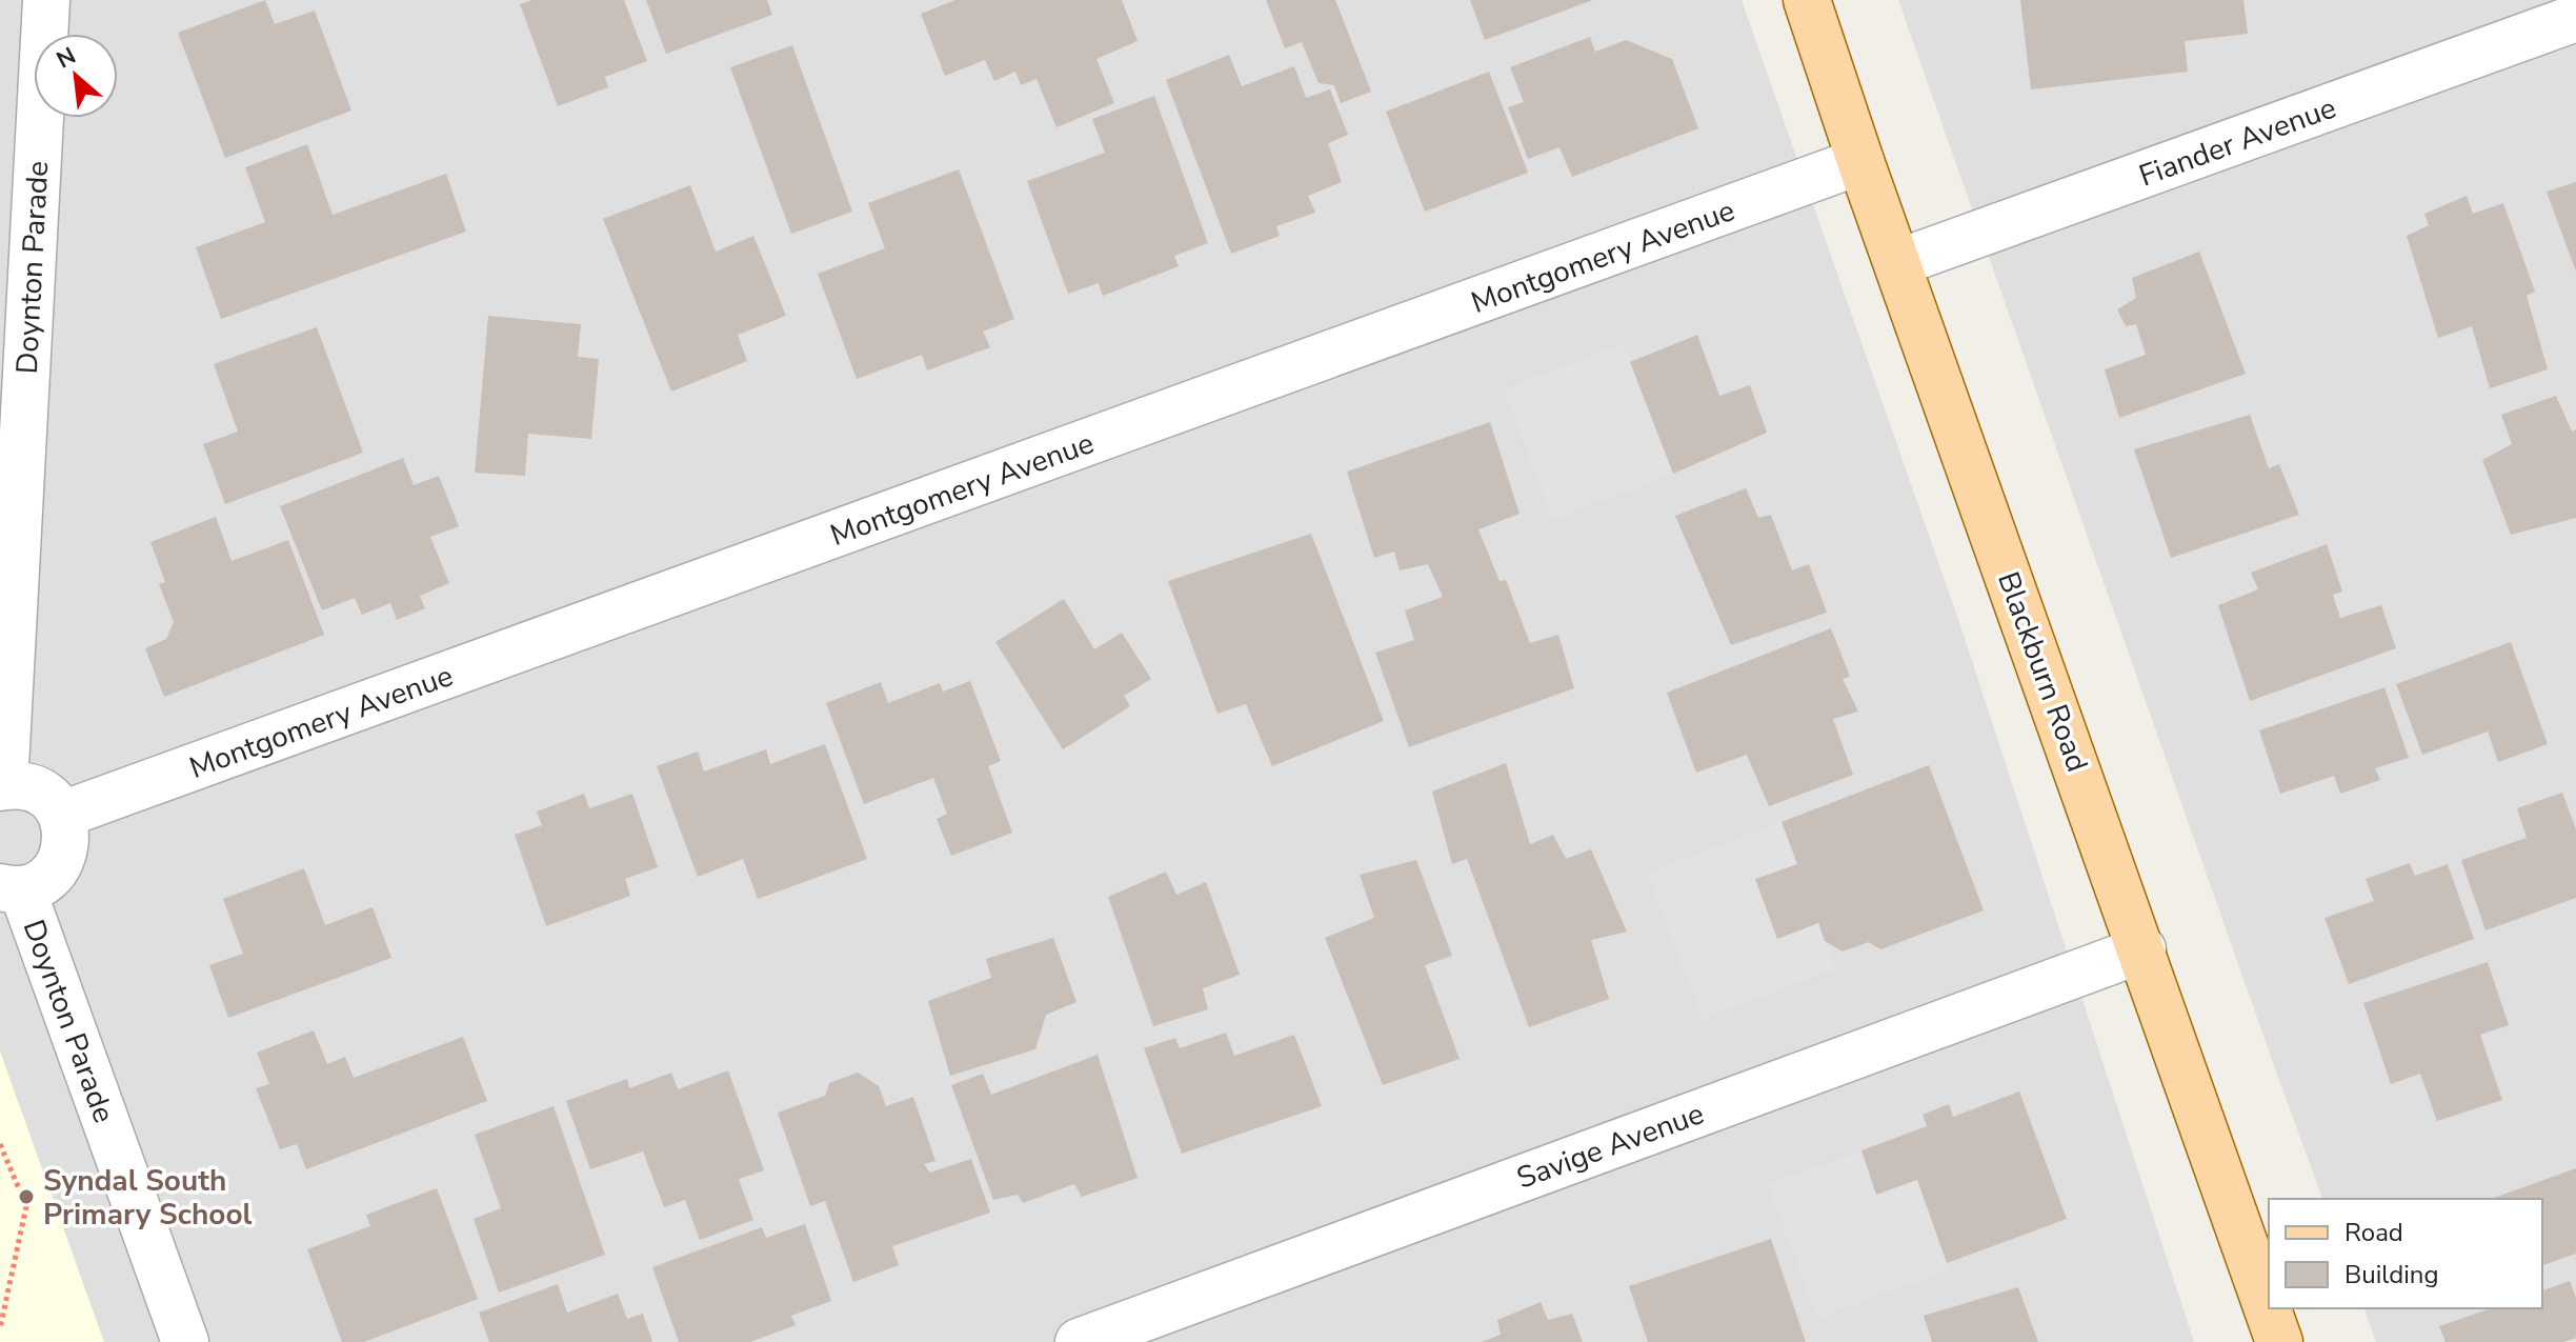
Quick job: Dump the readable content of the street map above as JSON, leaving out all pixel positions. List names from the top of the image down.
{
  "streets": {
    "main road": ["Blackburn Road"],
    "street": [
      "Fiander Avenue",
      "Montgomery Avenue",
      "Doynton Parade",
      "Savige Avenue"
    ]
  },
  "crossings": [
    ["Fiander Avenue", "Blackburn Road"],
    ["Montgomery Avenue", "Blackburn Road"],
    ["Blackburn Road", "Savige Avenue"]
  ],
  "places": ["Syndal South Primary School"],
  "legend": ["Road", "Building"],
  "north": "top left"
}
